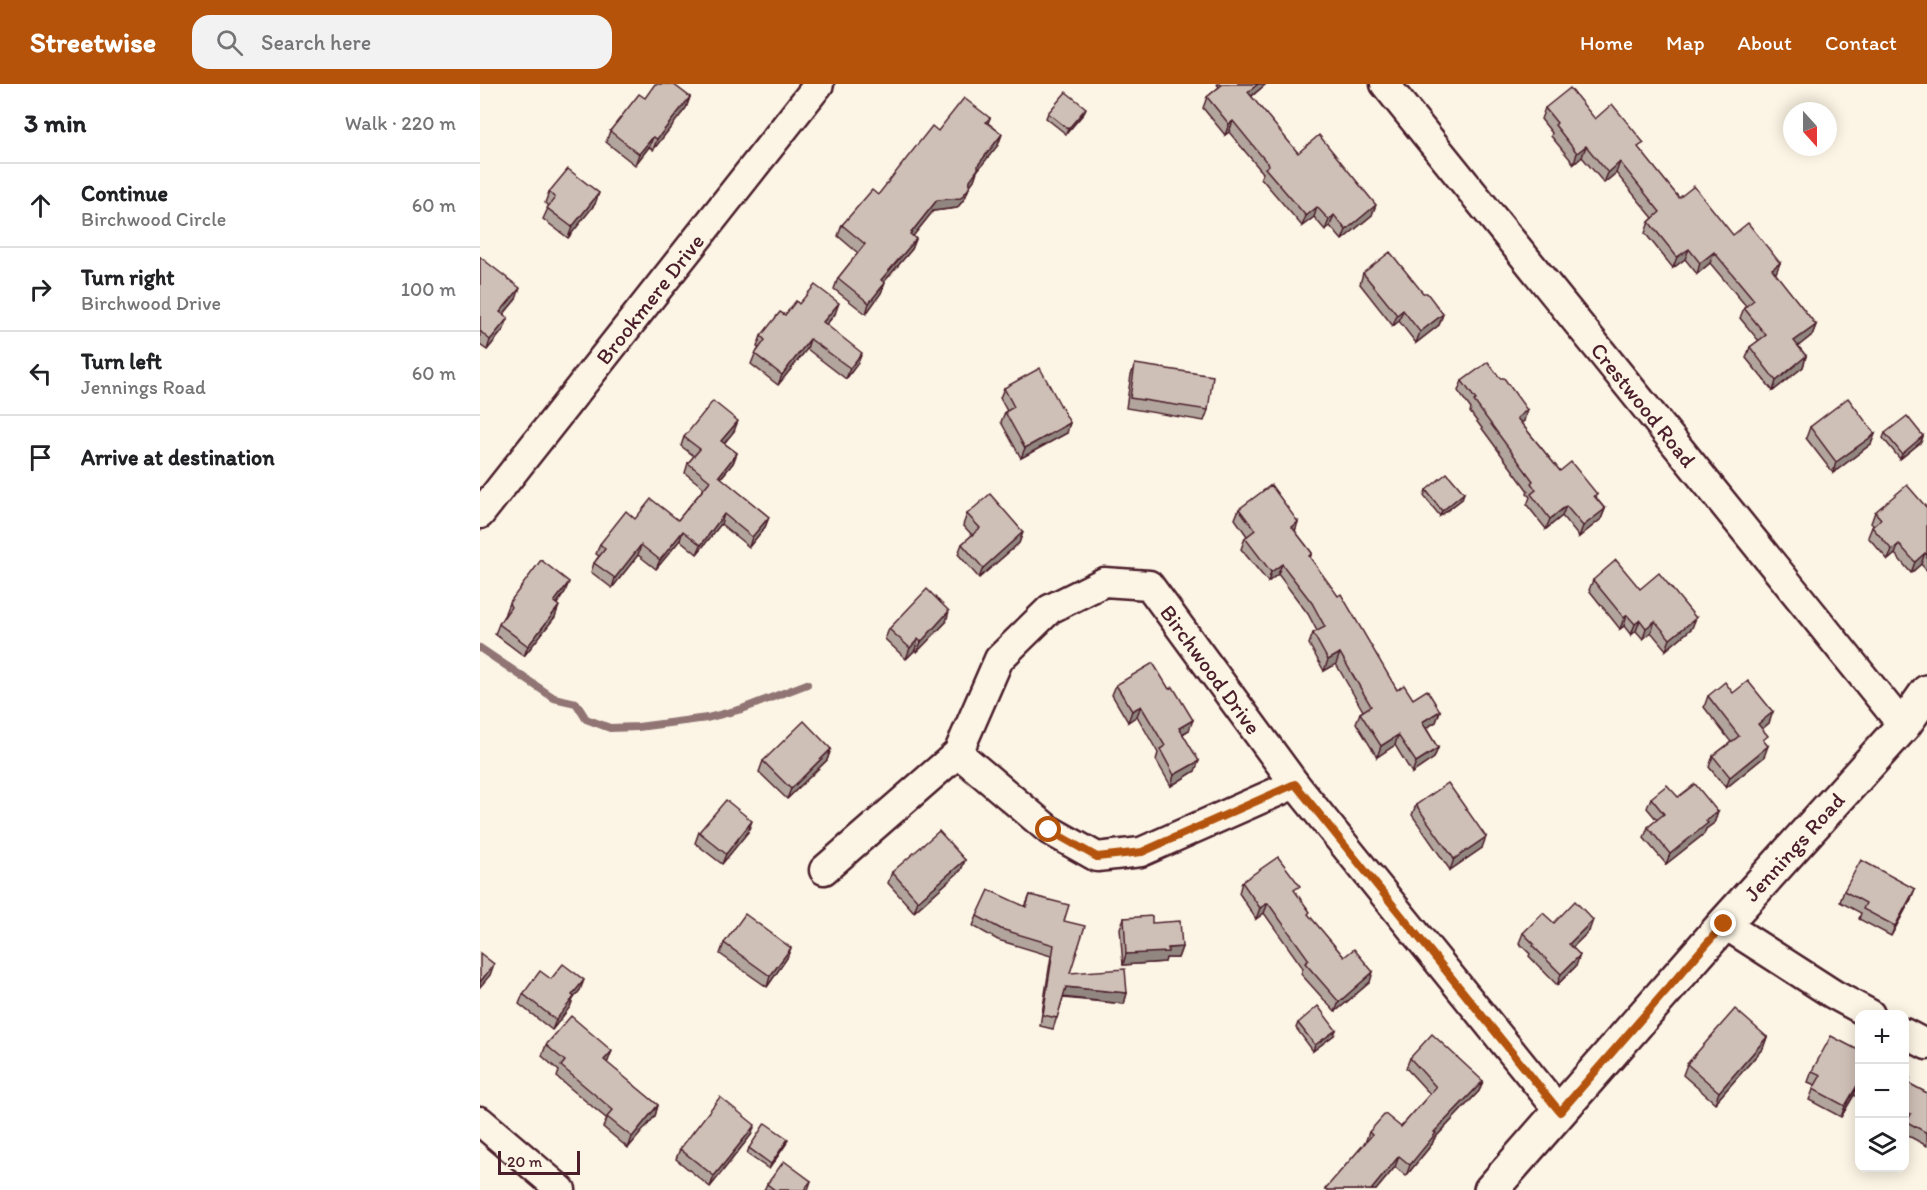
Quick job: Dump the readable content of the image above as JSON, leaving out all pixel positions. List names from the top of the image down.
{
  "streets": {
    "street": [
      "Brookmere Drive",
      "Crestwood Road",
      "Birchwood Drive",
      "Jennings Road"
    ]
  },
  "crossings": [
    ["Crestwood Road", "Jennings Road"],
    ["Birchwood Drive", "Jennings Road"]
  ],
  "scale_bar": "20 m",
  "north": "bottom",
  "page": {
    "header": "Streetwise",
    "search": "Search here",
    "nav": [
      "Home",
      "Map",
      "About",
      "Contact"
    ],
    "heading": ["3 min", "Walk · 220 m"],
    "list": [
      ["Continue", "Birchwood Circle", "60 m"],
      ["Turn right", "Birchwood Drive", "100 m"],
      ["Turn left", "Jennings Road", "60 m"],
      "Arrive at destination"
    ],
    "map_buttons": ["+", "−"],
    "scale": "20 m"
  }
}
